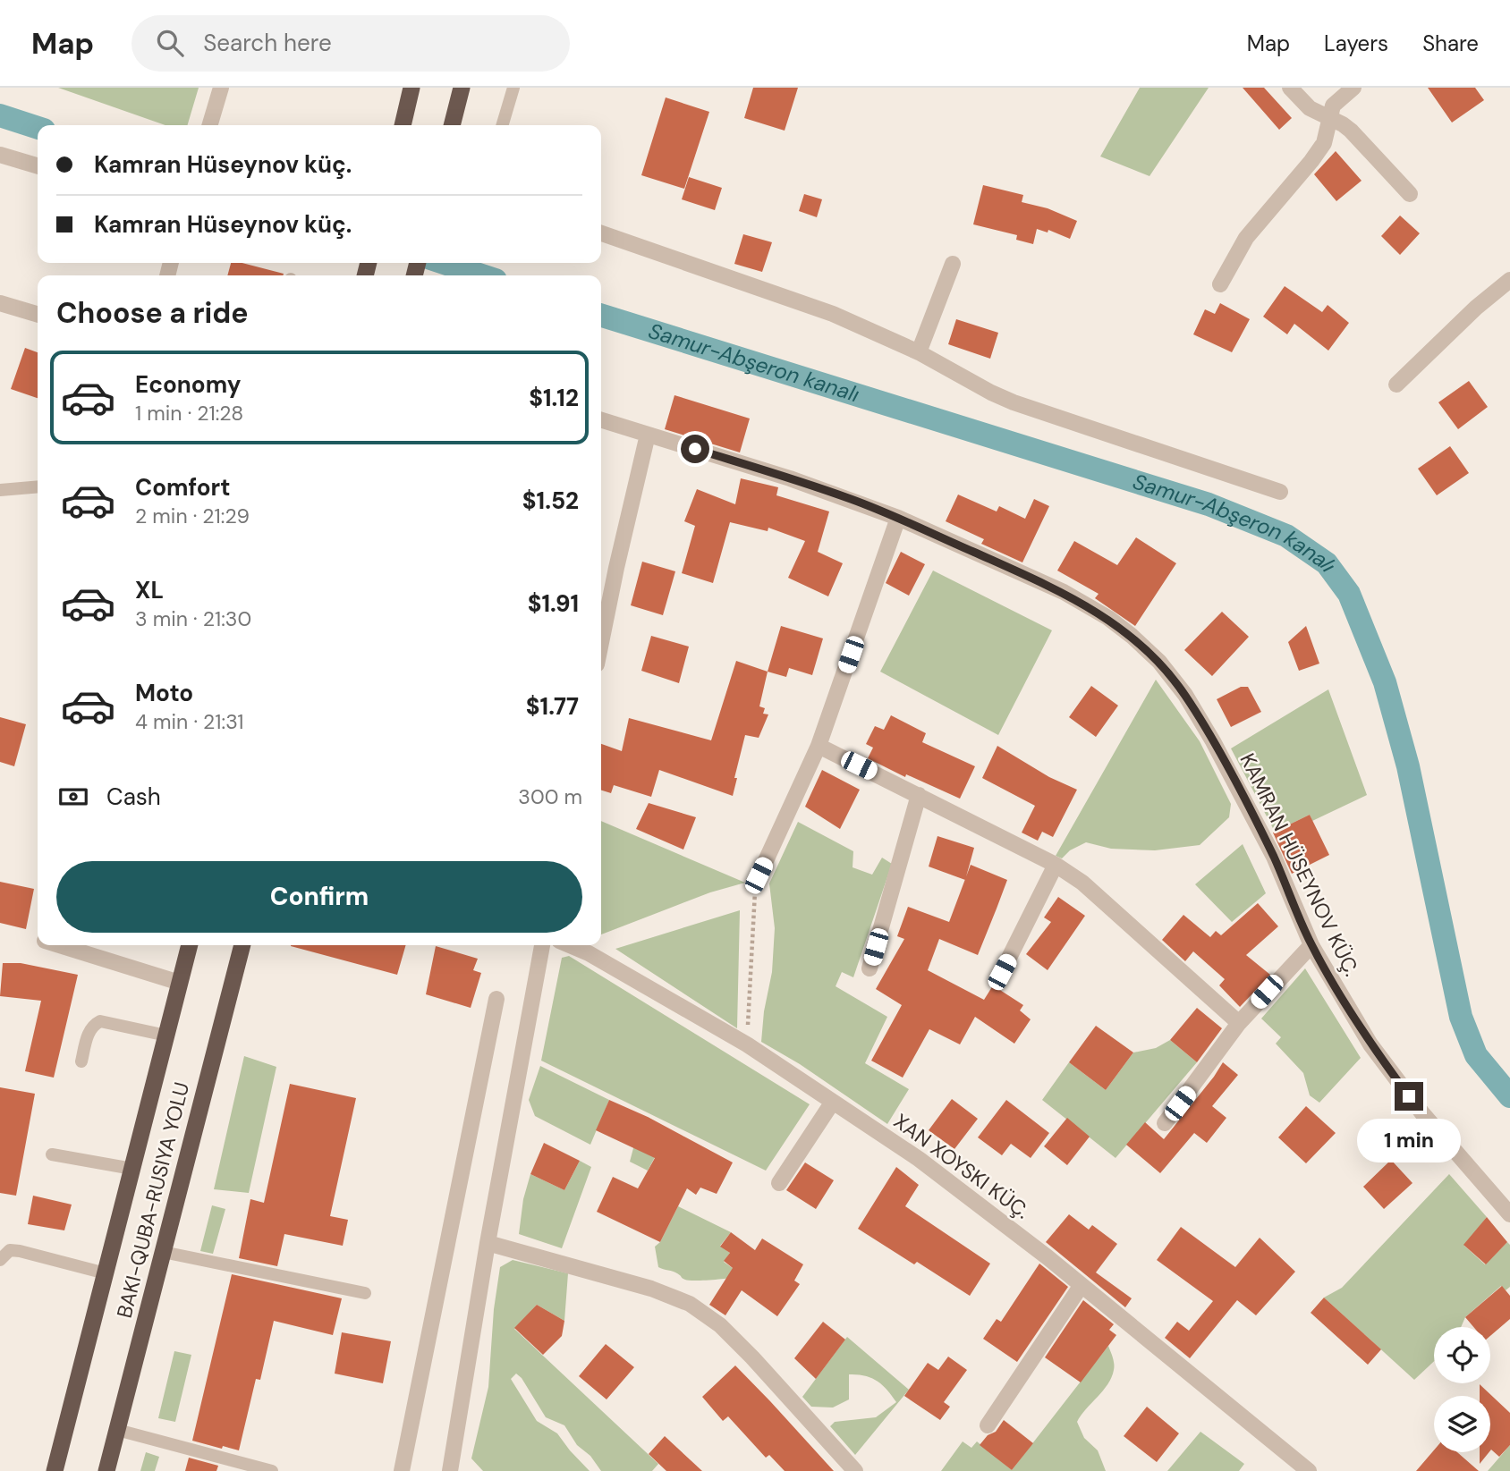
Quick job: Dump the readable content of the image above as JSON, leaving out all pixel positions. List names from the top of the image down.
{
  "streets": {
    "street": ["KAMRAN HÜSEYNOV KÜÇ.", "XAN XOYSKI KÜÇ."]
  },
  "water": ["Samur-Abşeron kanalı"],
  "page": {
    "header": "Map",
    "search": "Search here",
    "nav": ["Map", "Layers", "Share"],
    "banner": ["Kamran Hüseynov küç.", "Kamran Hüseynov küç."],
    "heading": "Choose a ride",
    "list": [
      {
        "name": "Economy",
        "note": "1 min · 21:28",
        "value": "$1.12"
      },
      {
        "name": "Comfort",
        "note": "2 min · 21:29",
        "value": "$1.52"
      },
      {
        "name": "XL",
        "note": "3 min · 21:30",
        "value": "$1.91"
      },
      {
        "name": "Moto",
        "note": "4 min · 21:31",
        "value": "$1.77"
      }
    ],
    "pay": ["Cash", "300 m"],
    "buttons": "Confirm",
    "bubble": "1 min"
  }
}
